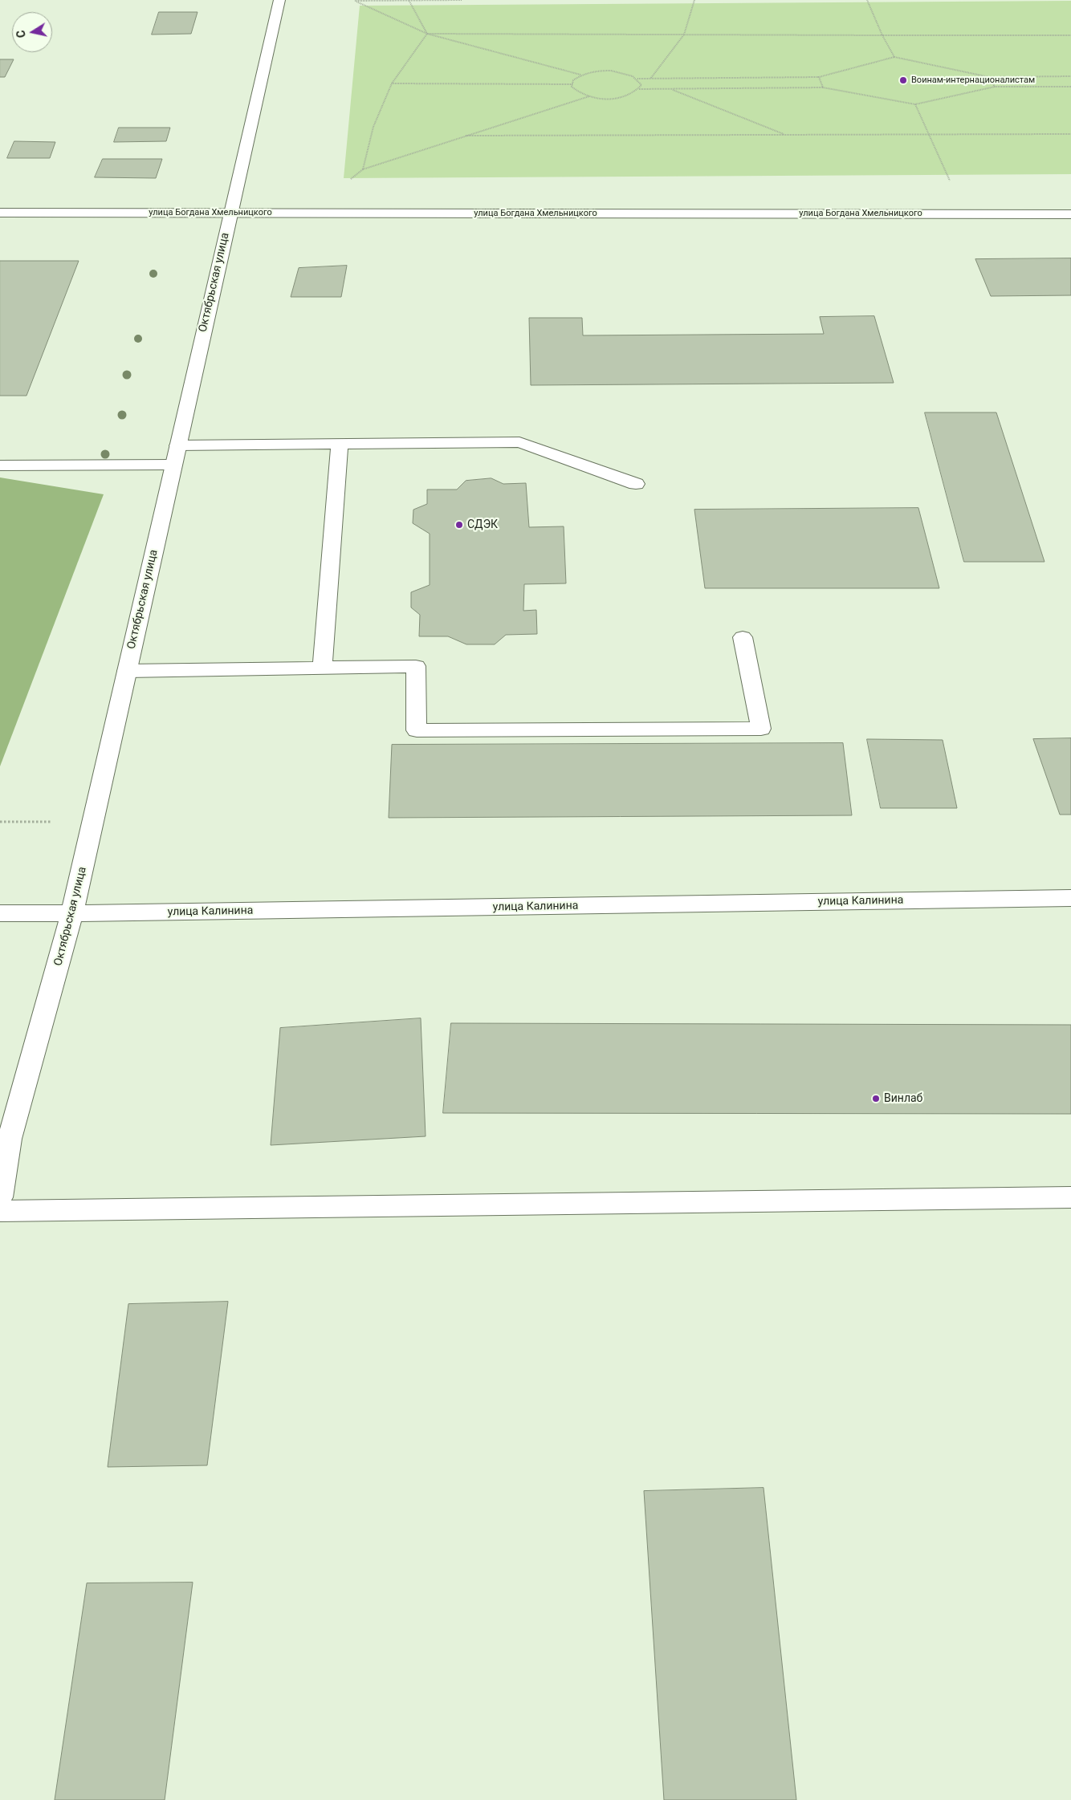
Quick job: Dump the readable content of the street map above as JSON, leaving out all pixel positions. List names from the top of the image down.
{
  "streets": {
    "main road": ["улица Богдана Хмельницкого", "Октябрьская улица", "улица Калинина"]
  },
  "crossings": [
    ["улица Богдана Хмельницкого", "Октябрьская улица"],
    ["Октябрьская улица", "улица Калинина"]
  ],
  "places": ["Воинам-интернационалистам", "СДЭК", "Винлаб"],
  "north": "left"
}
